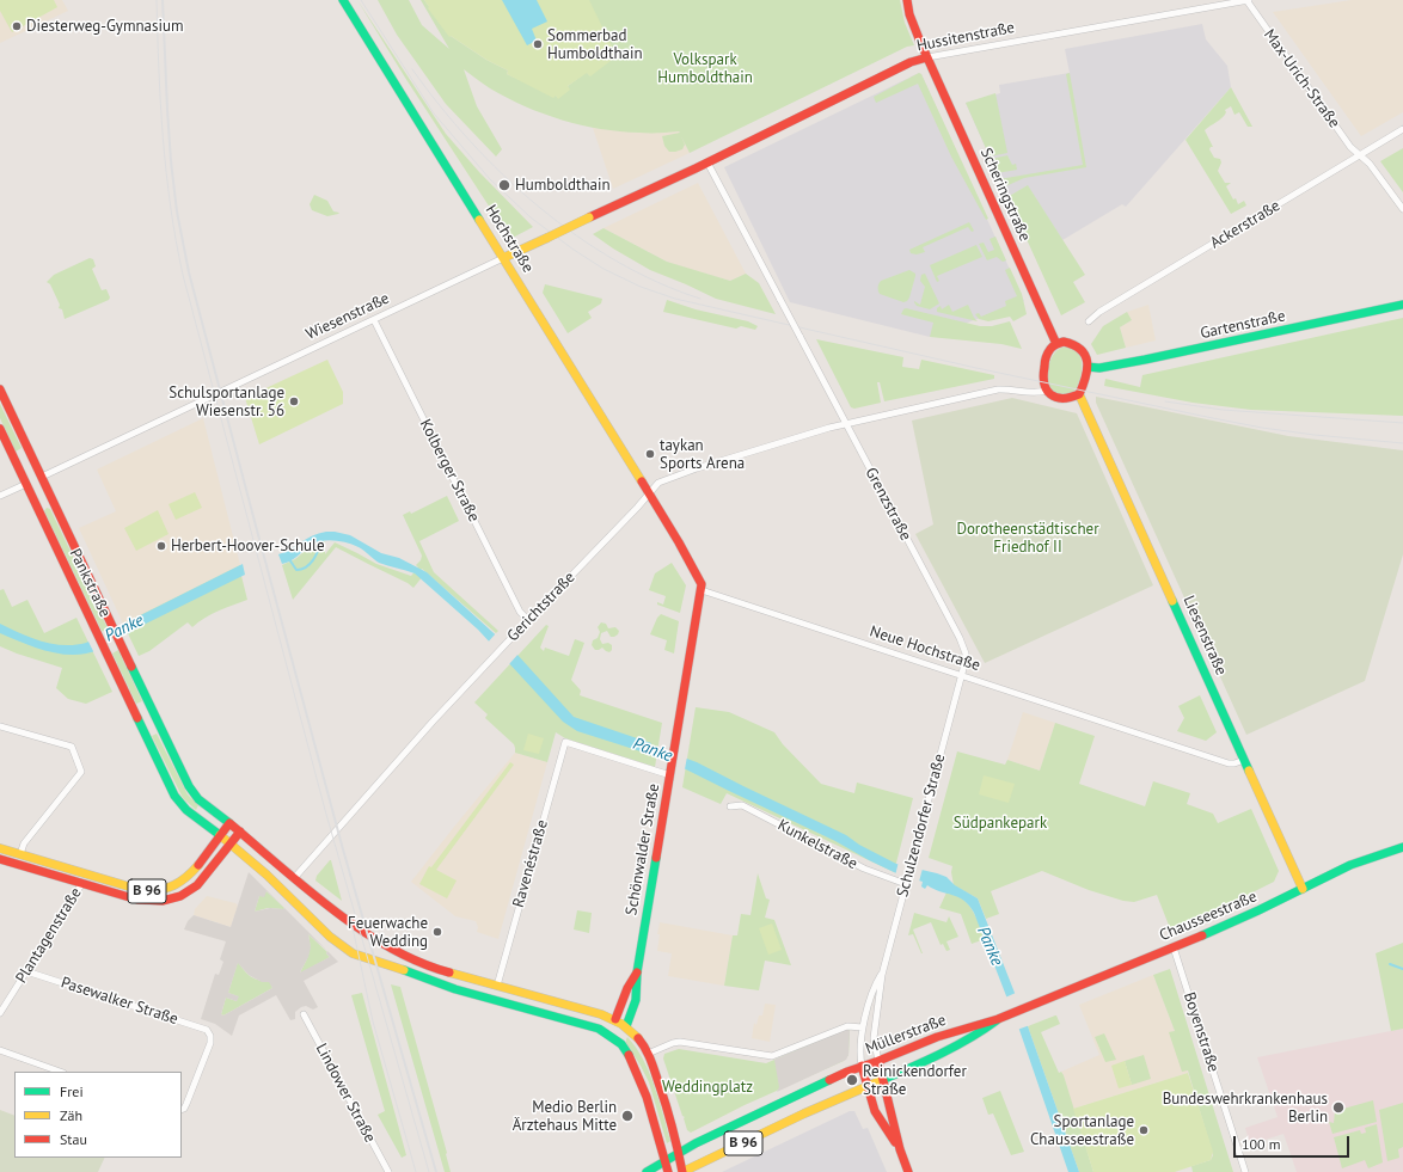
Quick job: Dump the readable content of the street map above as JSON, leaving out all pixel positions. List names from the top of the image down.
{
  "streets": {
    "main road": [
      "Hussitenstraße",
      "Scheringstraße",
      "Hochstraße",
      "Wiesenstraße",
      "Gartenstraße",
      "Pankstraße",
      "Liesenstraße",
      "Schönwalder Straße",
      "B 96",
      "Chausseestraße",
      "Müllerstraße"
    ],
    "street": [
      "Max-Urich-Straße",
      "Ackerstraße",
      "Kolberger Straße",
      "Grenzstraße",
      "Gerichtstraße",
      "Neue Hochstraße",
      "Schulzendorfer Straße",
      "Kunkelstraße",
      "Ravenéstraße",
      "Plantagenstraße",
      "Pasewalker Straße",
      "Boyenstraße",
      "Lindower Straße"
    ]
  },
  "crossings": [
    ["Hussitenstraße", "Max-Urich-Straße"],
    ["Hussitenstraße", "Scheringstraße"],
    ["Hussitenstraße", "Wiesenstraße"],
    ["Hussitenstraße", "Grenzstraße"],
    ["Max-Urich-Straße", "Ackerstraße"],
    ["Scheringstraße", "Gartenstraße"],
    ["Scheringstraße", "Liesenstraße"],
    ["Hochstraße", "Wiesenstraße"],
    ["Hochstraße", "Gerichtstraße"],
    ["Wiesenstraße", "Kolberger Straße"],
    ["Wiesenstraße", "Grenzstraße"],
    ["Wiesenstraße", "Pankstraße"],
    ["Gartenstraße", "Liesenstraße"],
    ["Kolberger Straße", "Gerichtstraße"],
    ["Grenzstraße", "Gerichtstraße"],
    ["Grenzstraße", "Neue Hochstraße"],
    ["Grenzstraße", "Schulzendorfer Straße"],
    ["Pankstraße", "B 96"],
    ["Liesenstraße", "Neue Hochstraße"],
    ["Liesenstraße", "Chausseestraße"],
    ["Neue Hochstraße", "Schulzendorfer Straße"],
    ["Neue Hochstraße", "Schönwalder Straße"],
    ["Schulzendorfer Straße", "Kunkelstraße"],
    ["Schulzendorfer Straße", "Müllerstraße"],
    ["Schönwalder Straße", "Ravenéstraße"],
    ["B 96", "Plantagenstraße"],
    ["Chausseestraße", "Boyenstraße"],
    ["Chausseestraße", "Müllerstraße"],
    ["Plantagenstraße", "Pasewalker Straße"]
  ],
  "water": ["Panke"],
  "parks": [
    "Volkspark Humboldthain",
    "Dorotheenstädtischer Friedhof II",
    "Südpankepark",
    "Weddingplatz"
  ],
  "places": [
    "Diesterweg-Gymnasium",
    "Sommerbad Humboldthain",
    "Humboldthain",
    "Schulsportanlage Wiesenstr. 56",
    "taykan Sports Arena",
    "Herbert-Hoover-Schule",
    "Feuerwache Wedding",
    "Reinickendorfer Straße",
    "Bundeswehrkrankenhaus Berlin",
    "Medio Berlin Ärztehaus Mitte",
    "Sportanlage Chausseestraße"
  ],
  "legend": ["Frei", "Zäh", "Stau"],
  "scale_bar": "100 m"
}
